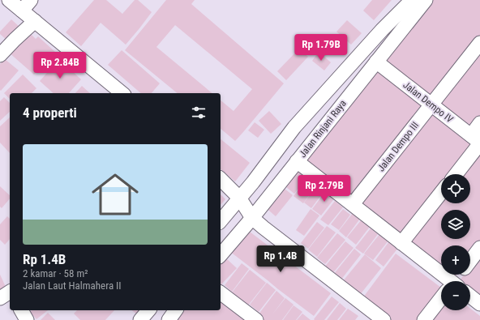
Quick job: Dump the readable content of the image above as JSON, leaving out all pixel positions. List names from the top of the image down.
{
  "streets": {
    "street": ["Jalan Dempo IV", "Jalan Rinjani Raya", "Jalan Dempo III"]
  },
  "crossings": [
    ["Jalan Dempo IV", "Jalan Rinjani Raya"],
    ["Jalan Dempo IV", "Jalan Dempo III"]
  ],
  "page": {
    "price": [
      "Rp 1.79B",
      "Rp 2.84B",
      "Rp 2.79B",
      "Rp 1.4B"
    ],
    "heading": "4 properti",
    "list": [
      {
        "name": "Rp 1.4B",
        "note": "2 kamar · 58 m² · Jalan Laut Halmahera II"
      }
    ],
    "map_buttons": ["+", "−"]
  }
}
